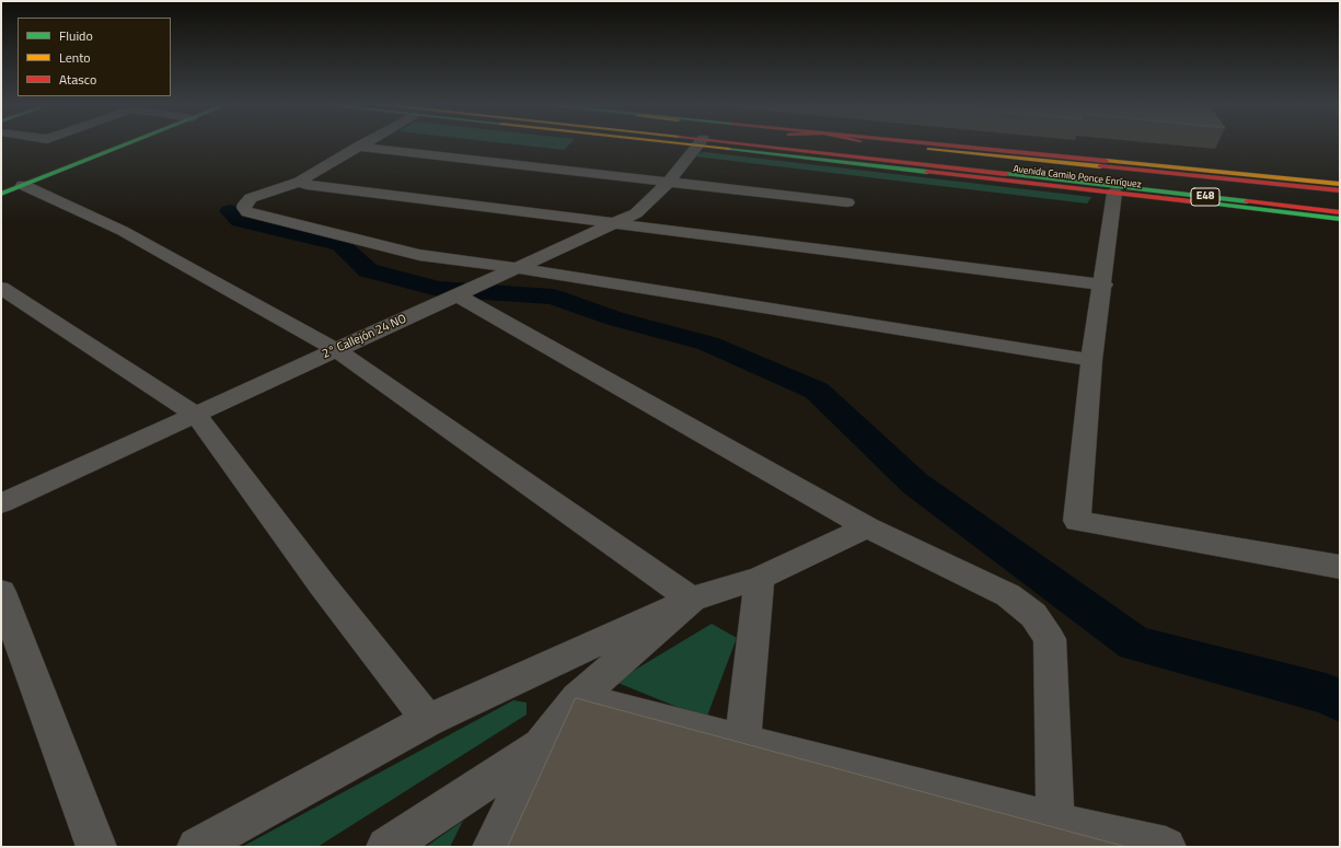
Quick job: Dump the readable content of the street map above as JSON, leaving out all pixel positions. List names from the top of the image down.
{
  "streets": {
    "main road": ["Avenida Camilo Ponce Enríquez", "E48"],
    "street": ["2° Callejón 24 NO"]
  },
  "legend": ["Fluido", "Lento", "Atasco"]
}
